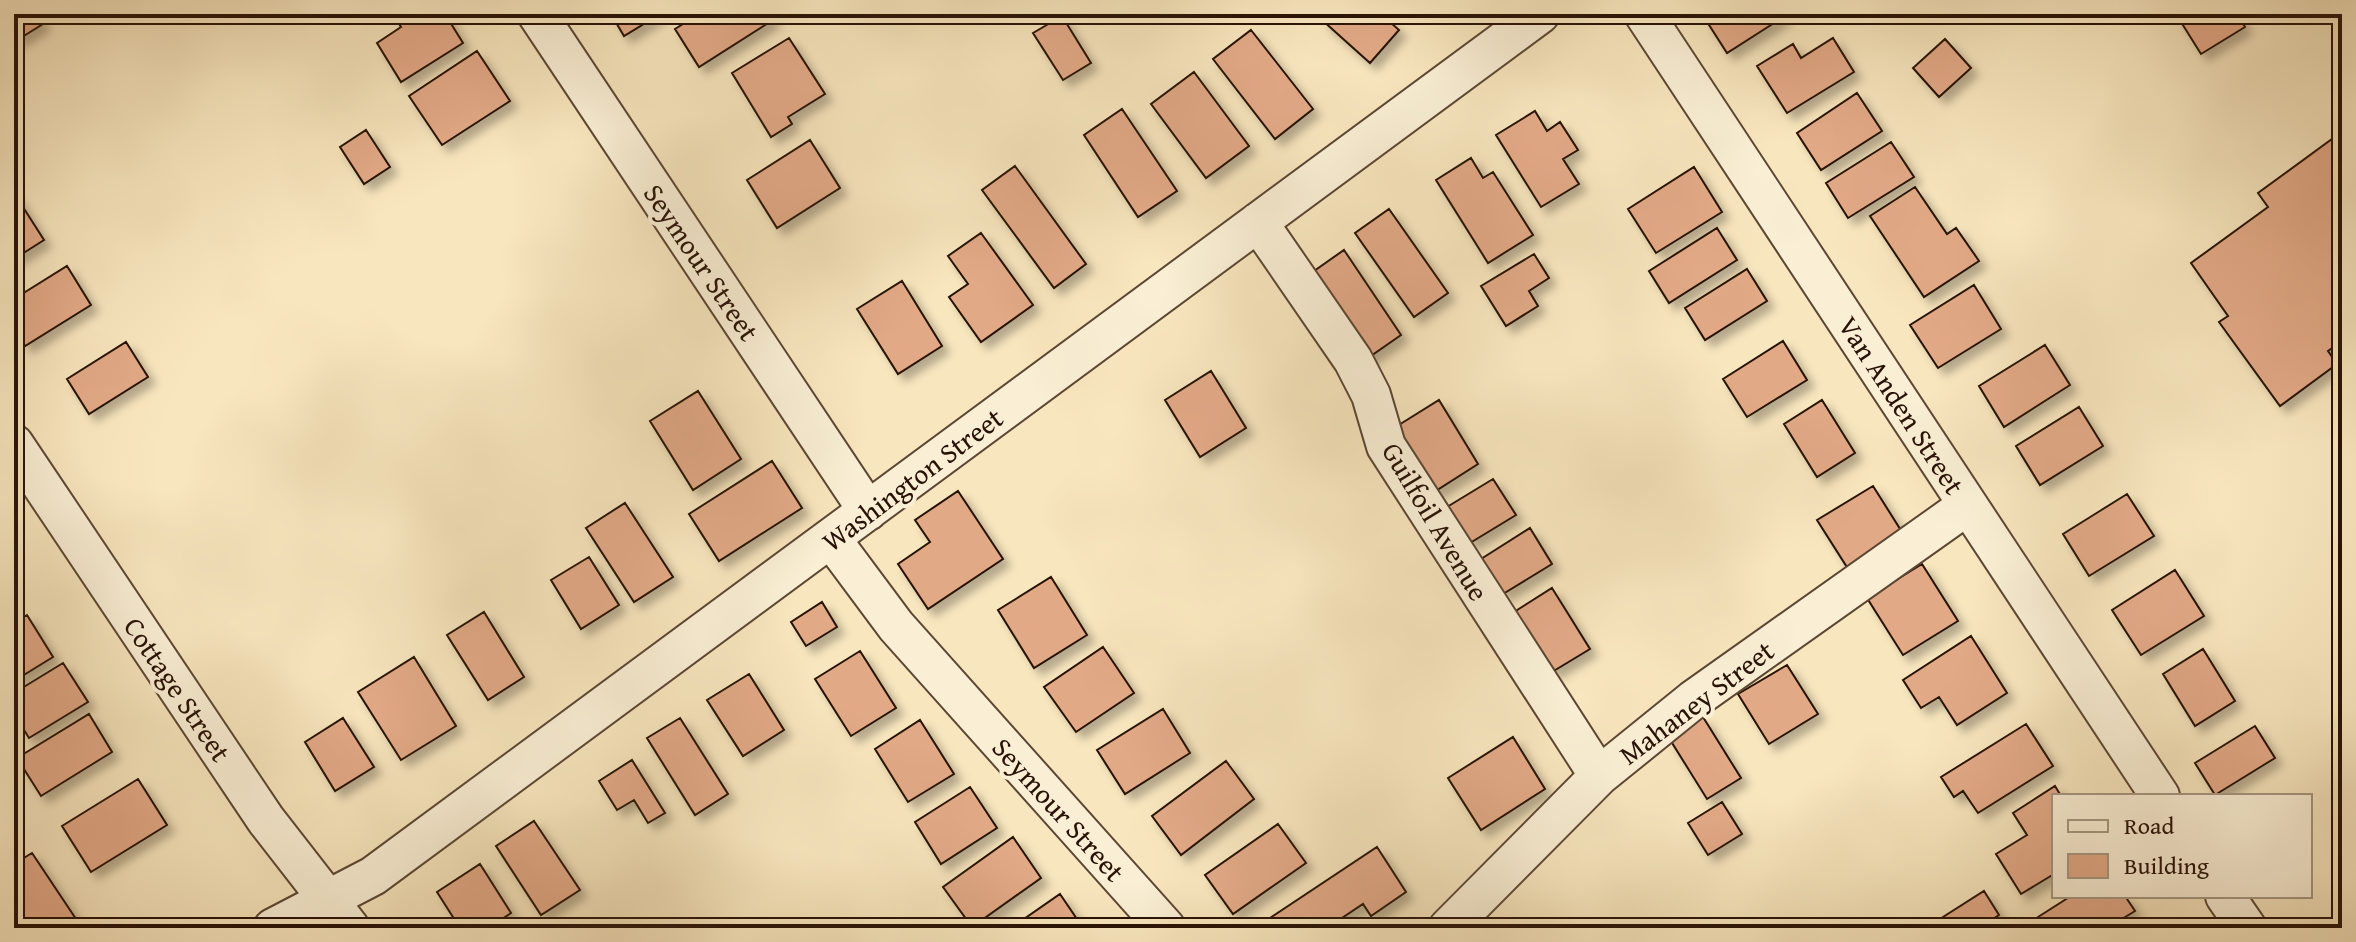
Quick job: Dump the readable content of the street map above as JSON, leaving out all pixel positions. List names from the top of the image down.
{
  "streets": {
    "street": [
      "Seymour Street",
      "Van Anden Street",
      "Washington Street",
      "Guilfoil Avenue",
      "Cottage Street",
      "Mahaney Street"
    ]
  },
  "crossings": [
    ["Seymour Street", "Washington Street"],
    ["Van Anden Street", "Mahaney Street"],
    ["Washington Street", "Guilfoil Avenue"],
    ["Washington Street", "Cottage Street"],
    ["Guilfoil Avenue", "Mahaney Street"]
  ],
  "legend": ["Road", "Building"]
}
